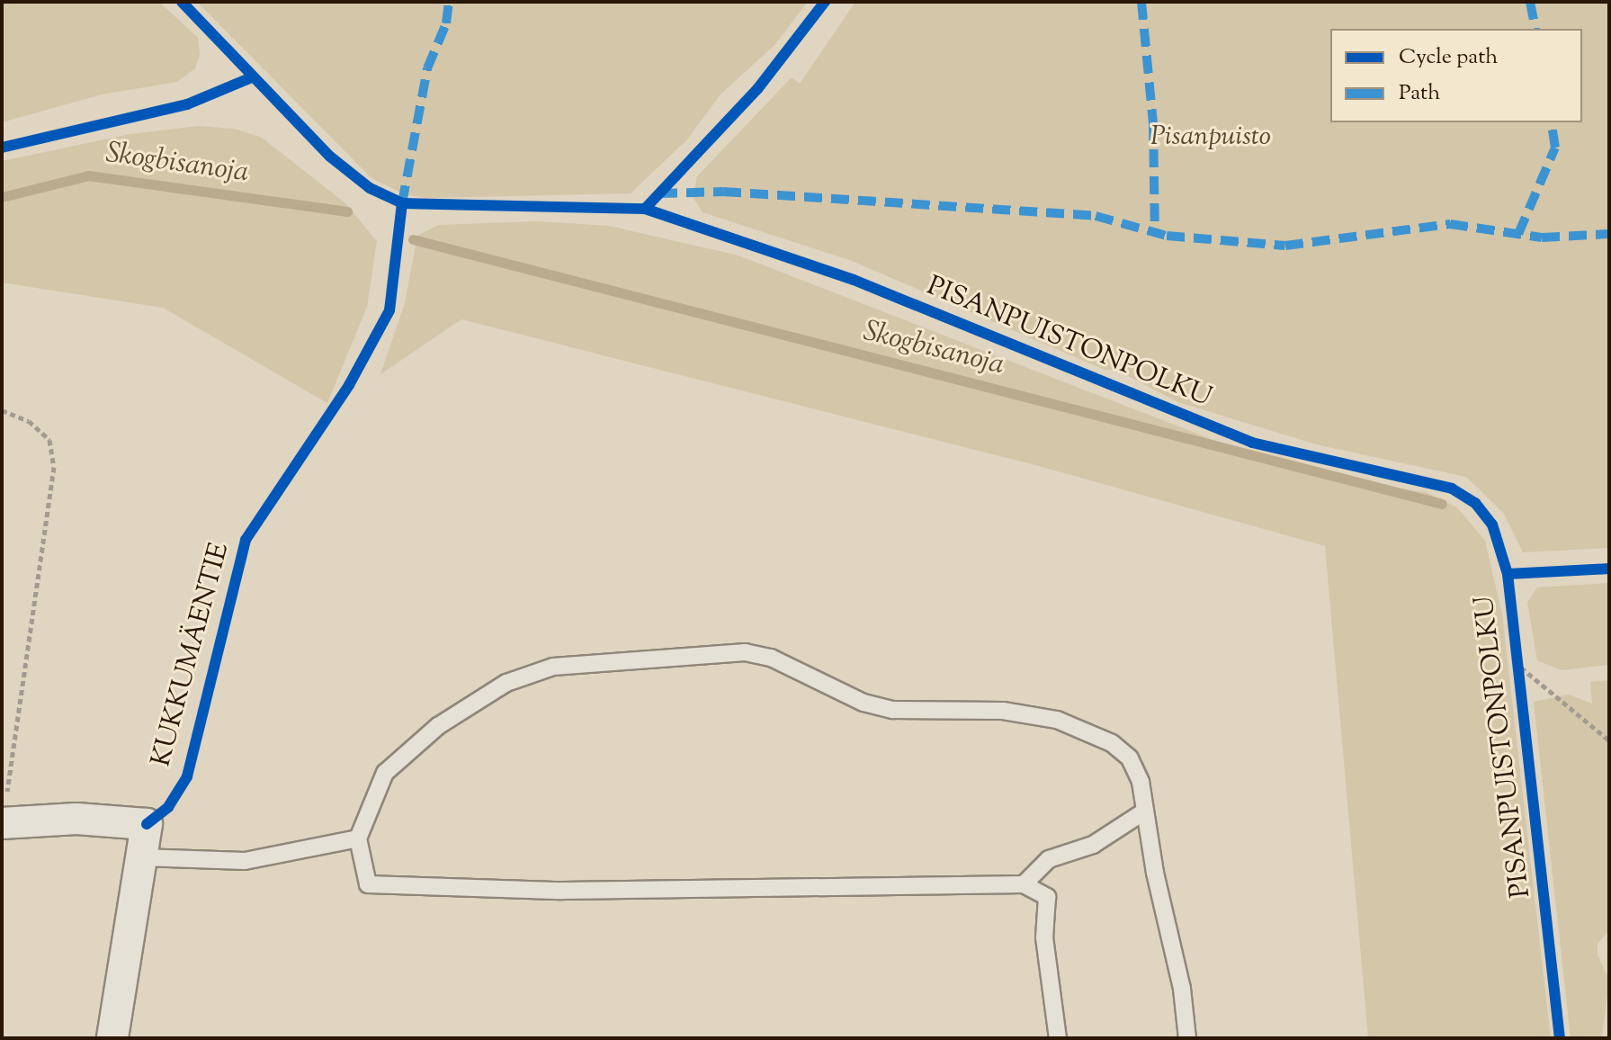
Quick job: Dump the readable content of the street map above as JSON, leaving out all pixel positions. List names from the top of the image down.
{
  "streets": {
    "cycle path": ["PISANPUISTONPOLKU", "KUKKUMÄENTIE"]
  },
  "water": ["Skogbisanoja"],
  "parks": ["Pisanpuisto"],
  "legend": ["Cycle path", "Path"]
}
